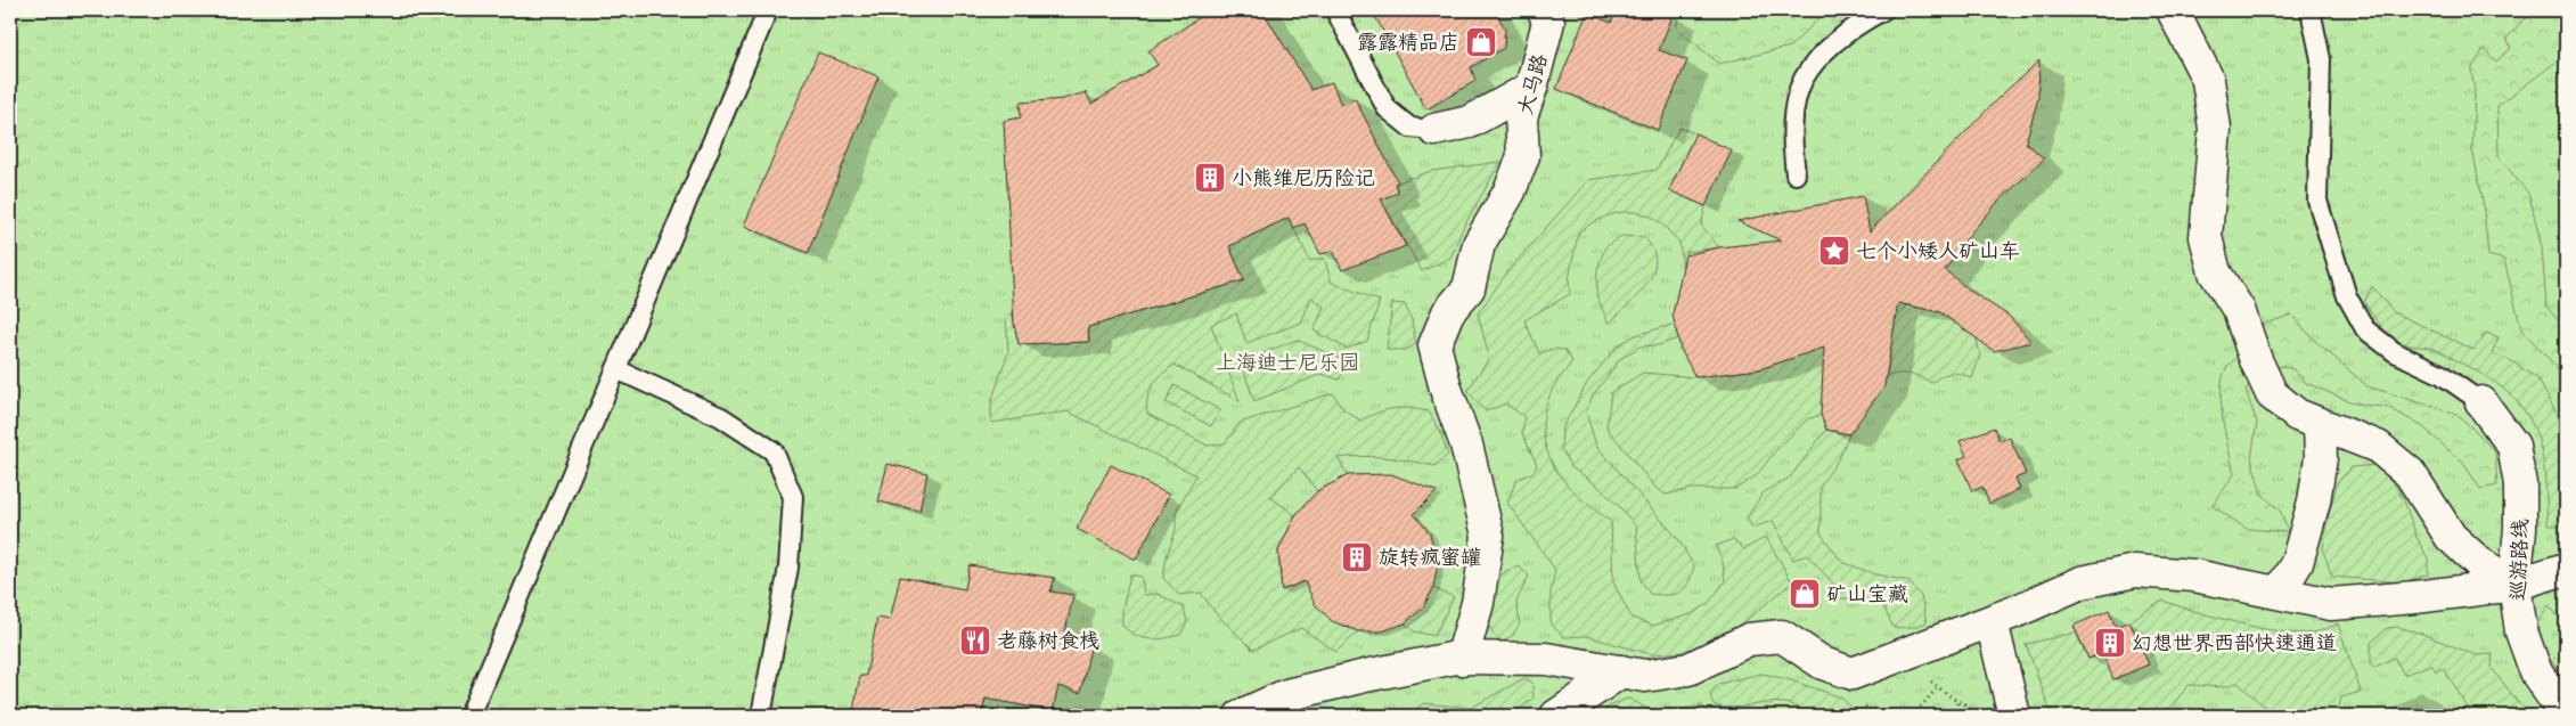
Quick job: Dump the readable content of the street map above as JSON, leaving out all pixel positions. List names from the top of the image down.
{
  "streets": {
    "street": ["大马路", "巡游路线"]
  },
  "parks": ["上海迪士尼乐园"],
  "places": {
    "shop": ["露露精品店", "矿山宝藏"],
    "building": ["小熊维尼历险记", "旋转疯蜜罐", "幻想世界西部快速通道"],
    "place": ["七个小矮人矿山车"],
    "restaurant": ["老藤树食栈"]
  }
}
